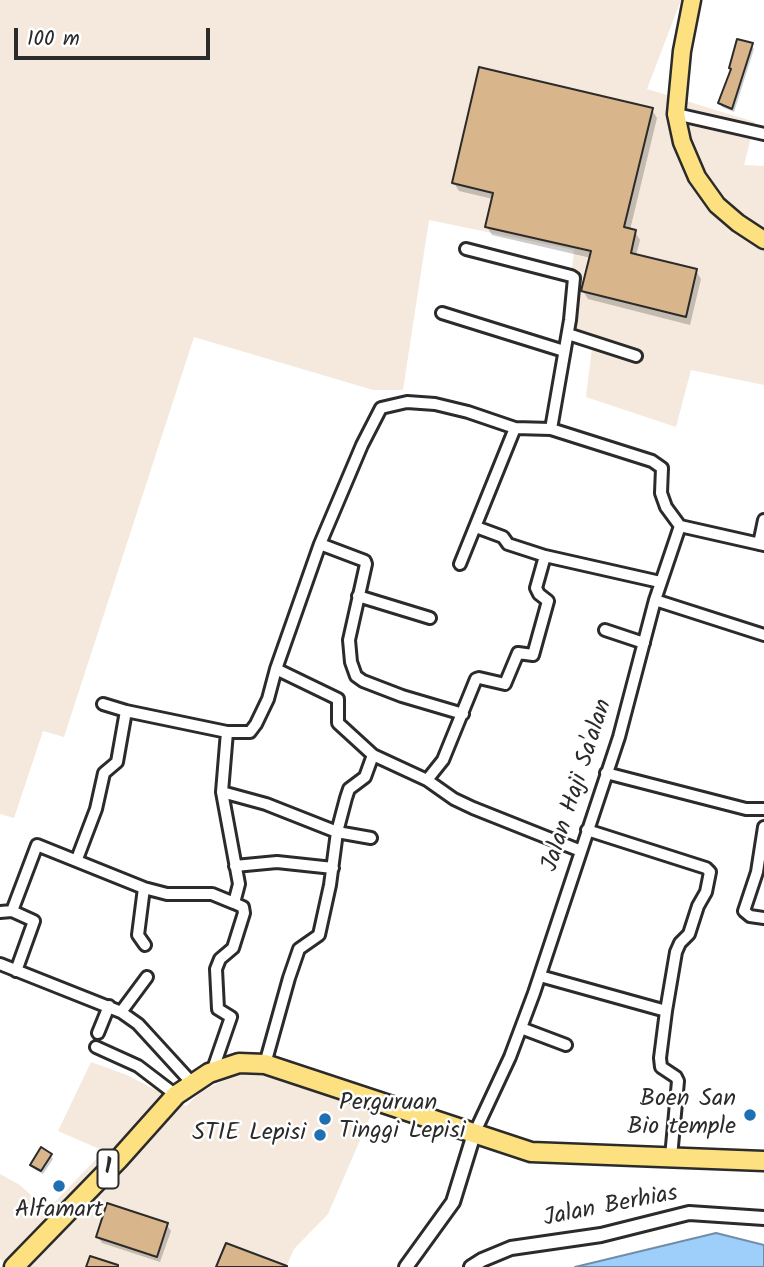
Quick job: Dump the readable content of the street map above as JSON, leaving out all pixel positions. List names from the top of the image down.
{
  "streets": {
    "highway": ["1"],
    "street": ["Jalan Haji Sa'alan", "Jalan Berhias"]
  },
  "crossings": [
    ["Jalan Haji Sa'alan", "1"]
  ],
  "places": [
    "Boen San Bio temple",
    "Perguruan Tinggi Lepisi",
    "STIE Lepisi",
    "Alfamart"
  ],
  "scale_bar": "100 m"
}
